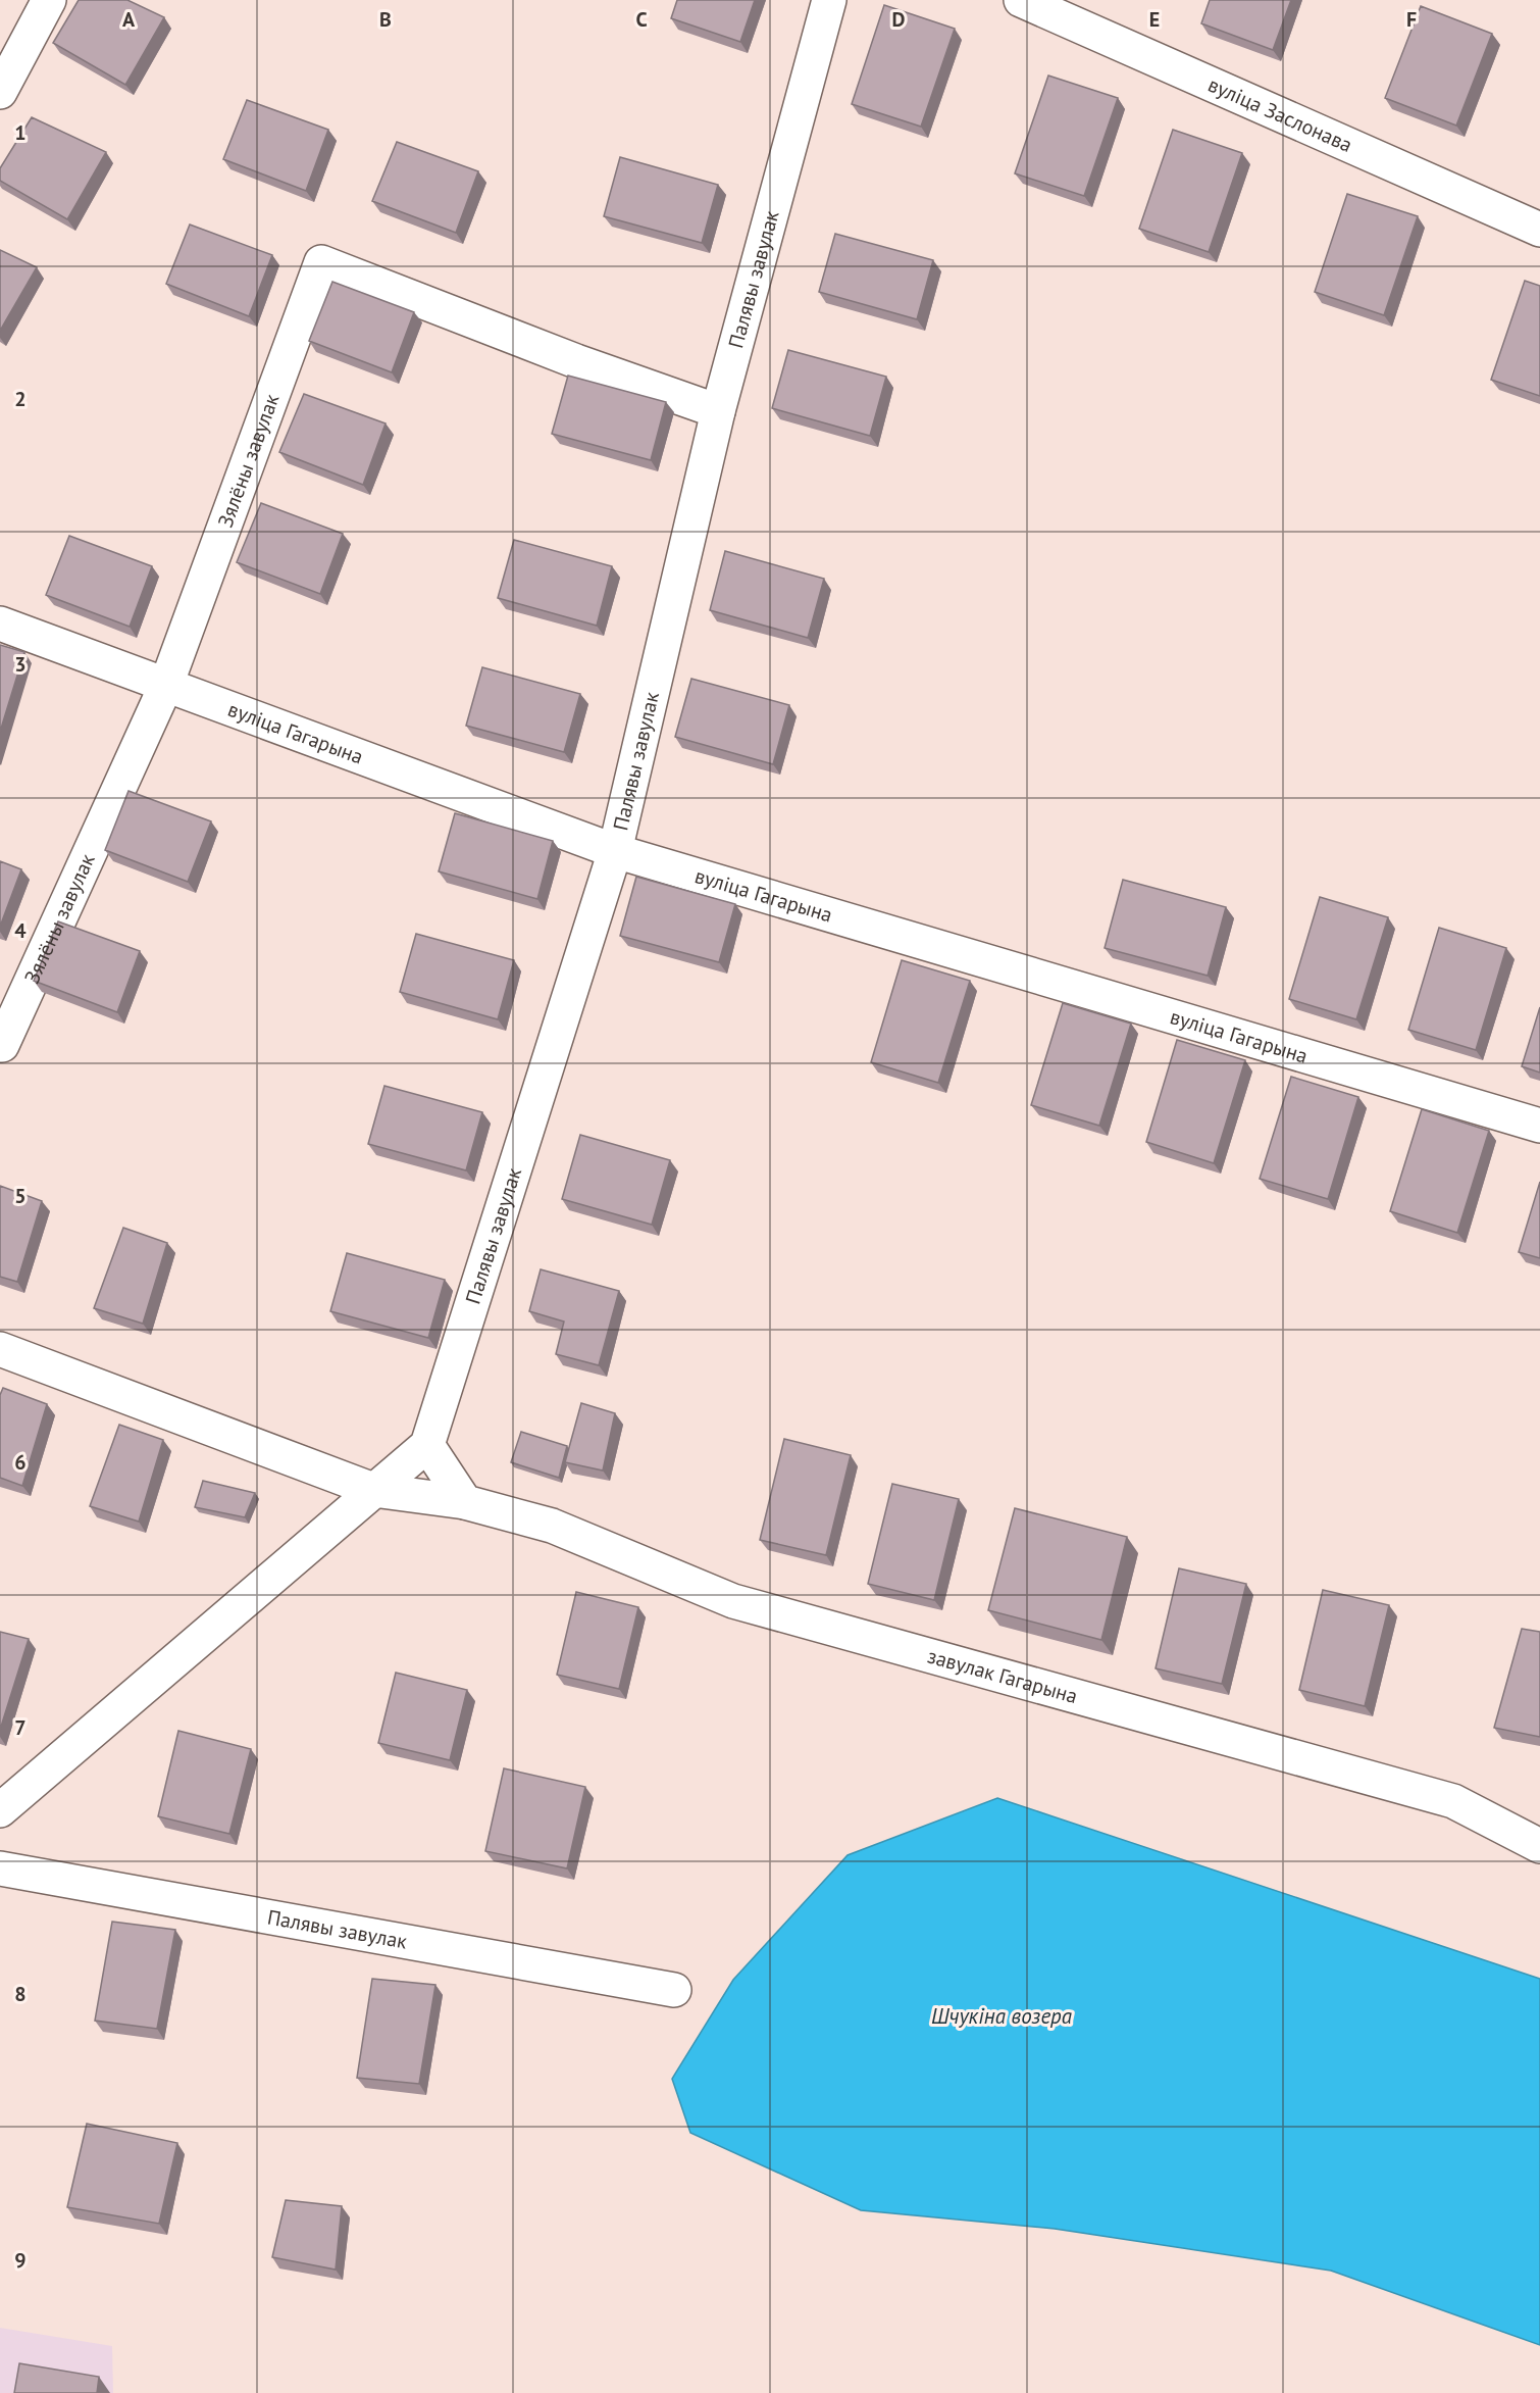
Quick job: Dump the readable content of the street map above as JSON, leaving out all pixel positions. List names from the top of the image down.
{
  "streets": {
    "street": [
      "вуліца Заслонава",
      "Палявы завулак",
      "Зялёны завулак",
      "вуліца Гагарына",
      "завулак Гагарына"
    ]
  },
  "crossings": [
    ["Палявы завулак", "Зялёны завулак"],
    ["Палявы завулак", "вуліца Гагарына"],
    ["Зялёны завулак", "вуліца Гагарына"]
  ],
  "water": ["Шчукіна возера"],
  "grid": {
    "columns": [
      "A",
      "B",
      "C",
      "D",
      "E",
      "F"
    ],
    "rows": [
      "1",
      "2",
      "3",
      "4",
      "5",
      "6",
      "7",
      "8",
      "9"
    ]
  }
}
